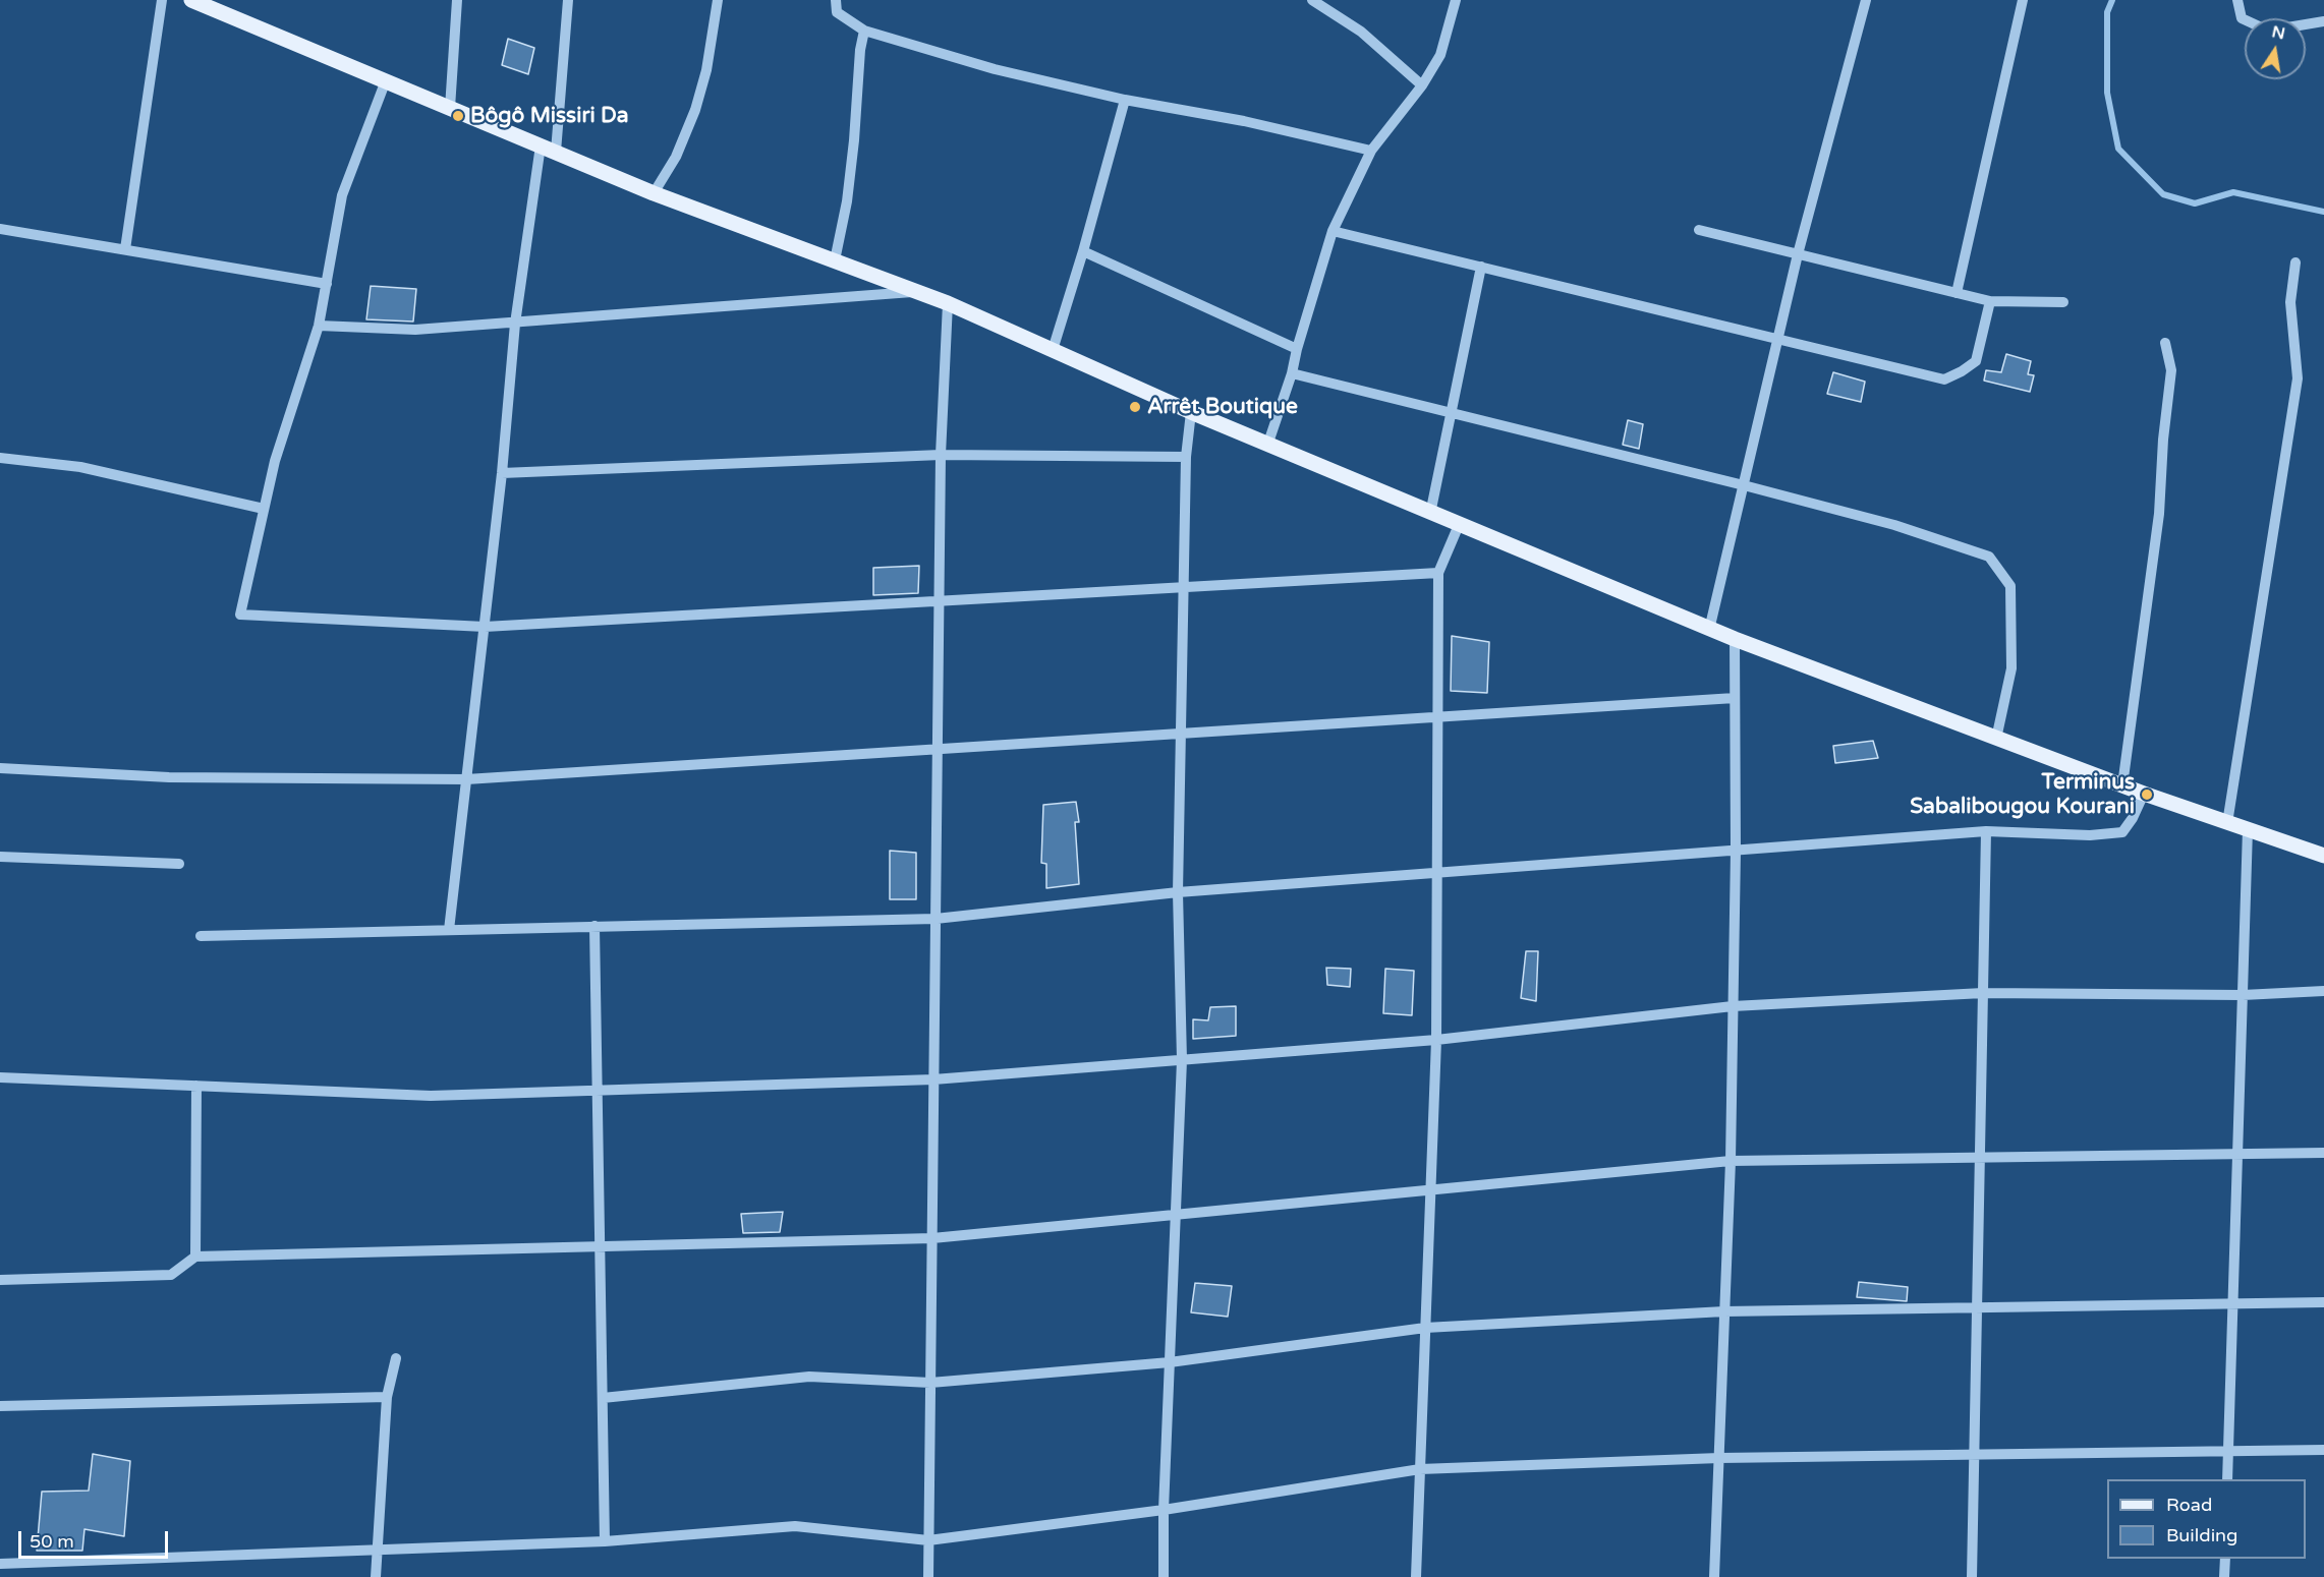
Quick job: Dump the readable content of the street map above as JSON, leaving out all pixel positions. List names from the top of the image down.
{
  "places": ["Bôgô Missiri Da", "Arrêt Boutique", "Terminus Sabalibougou Kourani"],
  "legend": ["Road", "Building"],
  "scale_bar": "50 m",
  "north": "top"
}
